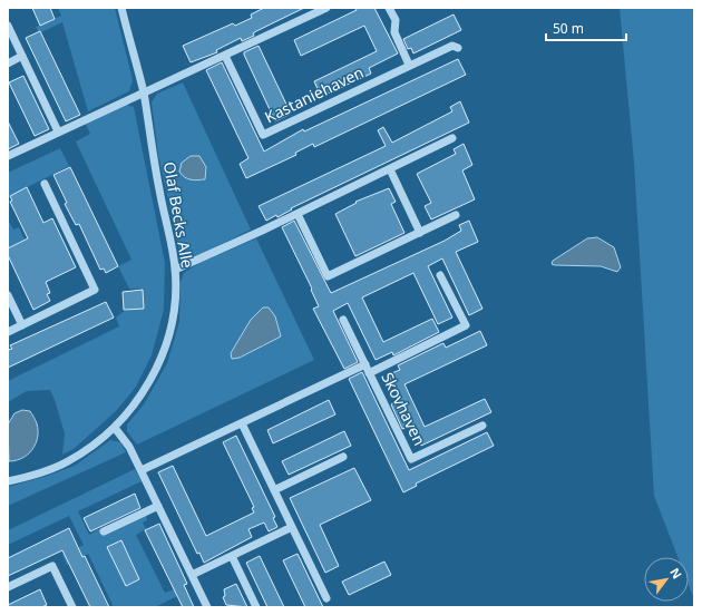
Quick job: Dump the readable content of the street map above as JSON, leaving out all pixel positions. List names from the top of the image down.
{
  "streets": {
    "street": ["Kastaniehaven", "Olaf Becks Alle", "Skovhaven"]
  },
  "scale_bar": "50 m",
  "north": "top right"
}
